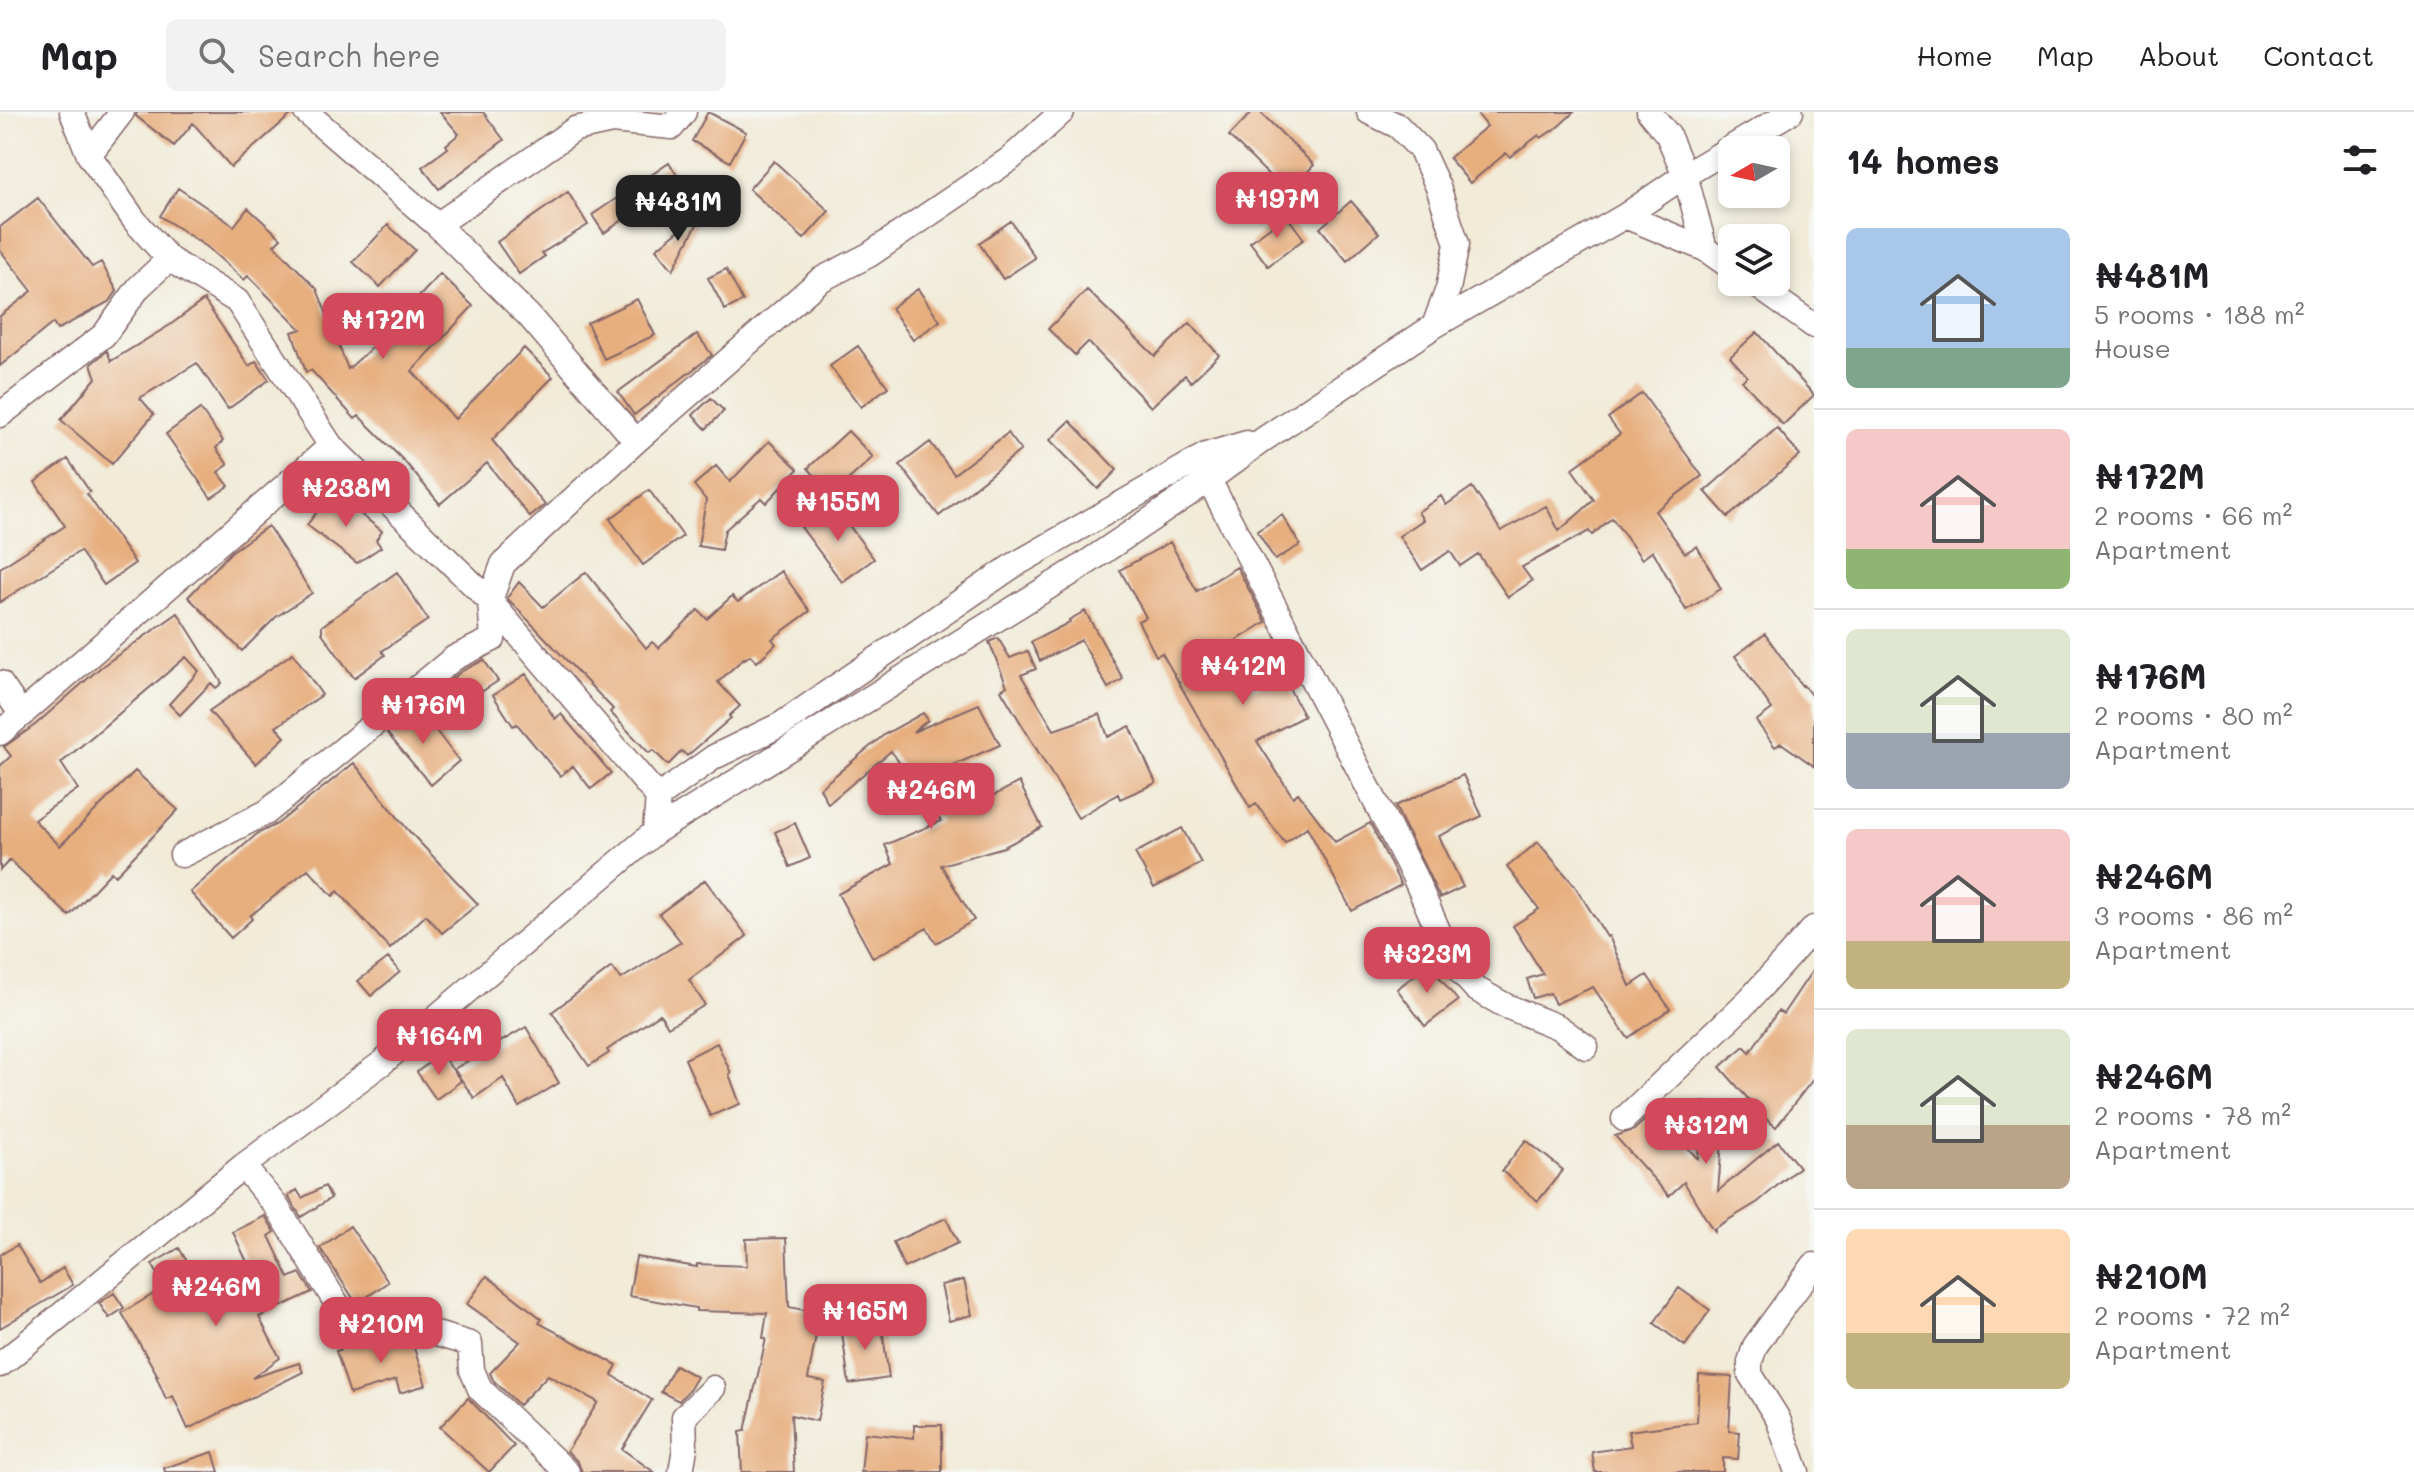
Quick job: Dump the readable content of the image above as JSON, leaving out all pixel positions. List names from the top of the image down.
{
  "north": "left",
  "page": {
    "header": "Map",
    "search": "Search here",
    "nav": [
      "Home",
      "Map",
      "About",
      "Contact"
    ],
    "heading": "14 homes",
    "price": [
      "₦197M",
      "₦481M",
      "₦172M",
      "₦238M",
      "₦155M",
      "₦412M",
      "₦176M",
      "₦246M",
      "₦323M",
      "₦164M",
      "₦312M",
      "₦246M",
      "₦165M",
      "₦210M"
    ],
    "list": [
      {
        "name": "₦481M",
        "note": "5 rooms · 188 m² · House"
      },
      {
        "name": "₦172M",
        "note": "2 rooms · 66 m² · Apartment"
      },
      {
        "name": "₦176M",
        "note": "2 rooms · 80 m² · Apartment"
      },
      {
        "name": "₦246M",
        "note": "3 rooms · 86 m² · Apartment"
      },
      {
        "name": "₦246M",
        "note": "2 rooms · 78 m² · Apartment"
      },
      {
        "name": "₦210M",
        "note": "2 rooms · 72 m² · Apartment"
      }
    ]
  }
}
